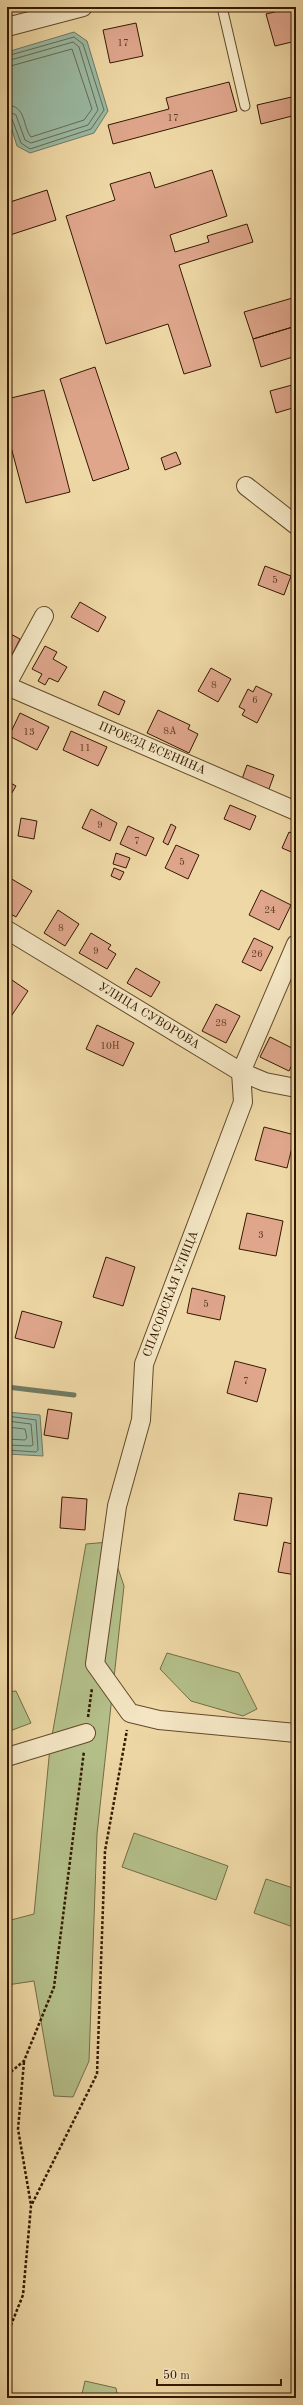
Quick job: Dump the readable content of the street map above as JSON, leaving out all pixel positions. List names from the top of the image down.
{
  "streets": {
    "street": ["ПРОЕЗД ЕСЕНИНА", "УЛИЦА СУВОРОВА", "СПАСОВСКАЯ УЛИЦА"]
  },
  "crossings": [
    ["УЛИЦА СУВОРОВА", "СПАСОВСКАЯ УЛИЦА"]
  ],
  "house_numbers": [
    "17",
    "17",
    "5",
    "8",
    "6",
    "8А",
    "13",
    "11",
    "9",
    "7",
    "5",
    "24",
    "8",
    "9",
    "26",
    "28",
    "10Н",
    "3",
    "5",
    "7"
  ],
  "scale_bar": "50 m"
}
